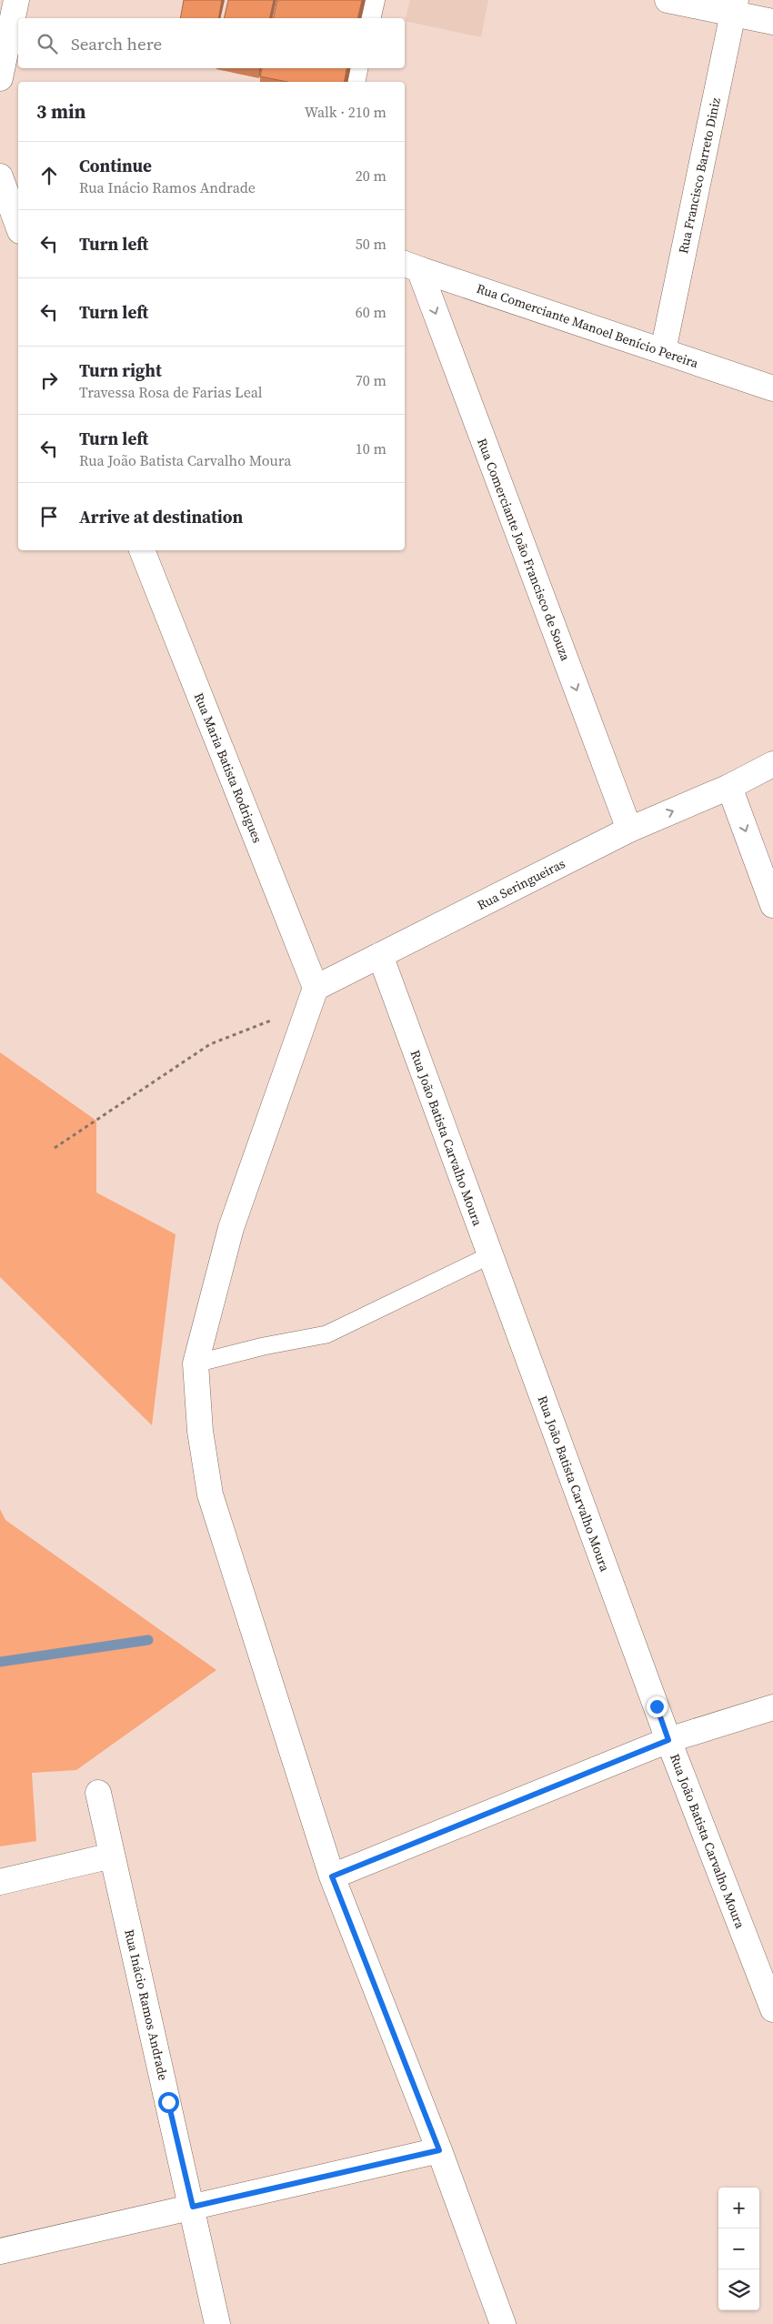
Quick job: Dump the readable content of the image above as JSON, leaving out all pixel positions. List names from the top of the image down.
{
  "streets": {
    "street": [
      "Rua Francisco Barreto Diniz",
      "Rua Comerciante Manoel Benício Pereira",
      "Rua Comerciante João Francisco de Souza",
      "Rua Maria Batista Rodrigues",
      "Rua Seringueiras",
      "Rua João Batista Carvalho Moura",
      "Rua Inácio Ramos Andrade"
    ]
  },
  "crossings": [
    ["Rua Francisco Barreto Diniz", "Rua Comerciante Manoel Benício Pereira"],
    ["Rua Comerciante Manoel Benício Pereira", "Rua Comerciante João Francisco de Souza"],
    ["Rua Comerciante João Francisco de Souza", "Rua Seringueiras"],
    ["Rua Maria Batista Rodrigues", "Rua Seringueiras"],
    ["Rua Seringueiras", "Rua João Batista Carvalho Moura"]
  ],
  "one_way": ["Rua Comerciante João Francisco de Souza"],
  "page": {
    "search": "Search here",
    "heading": ["3 min", "Walk · 210 m"],
    "list": [
      ["Continue", "Rua Inácio Ramos Andrade", "20 m"],
      ["Turn left", "50 m"],
      ["Turn left", "60 m"],
      ["Turn right", "Travessa Rosa de Farias Leal", "70 m"],
      ["Turn left", "Rua João Batista Carvalho Moura", "10 m"],
      "Arrive at destination"
    ],
    "map_buttons": ["+", "−"]
  }
}
